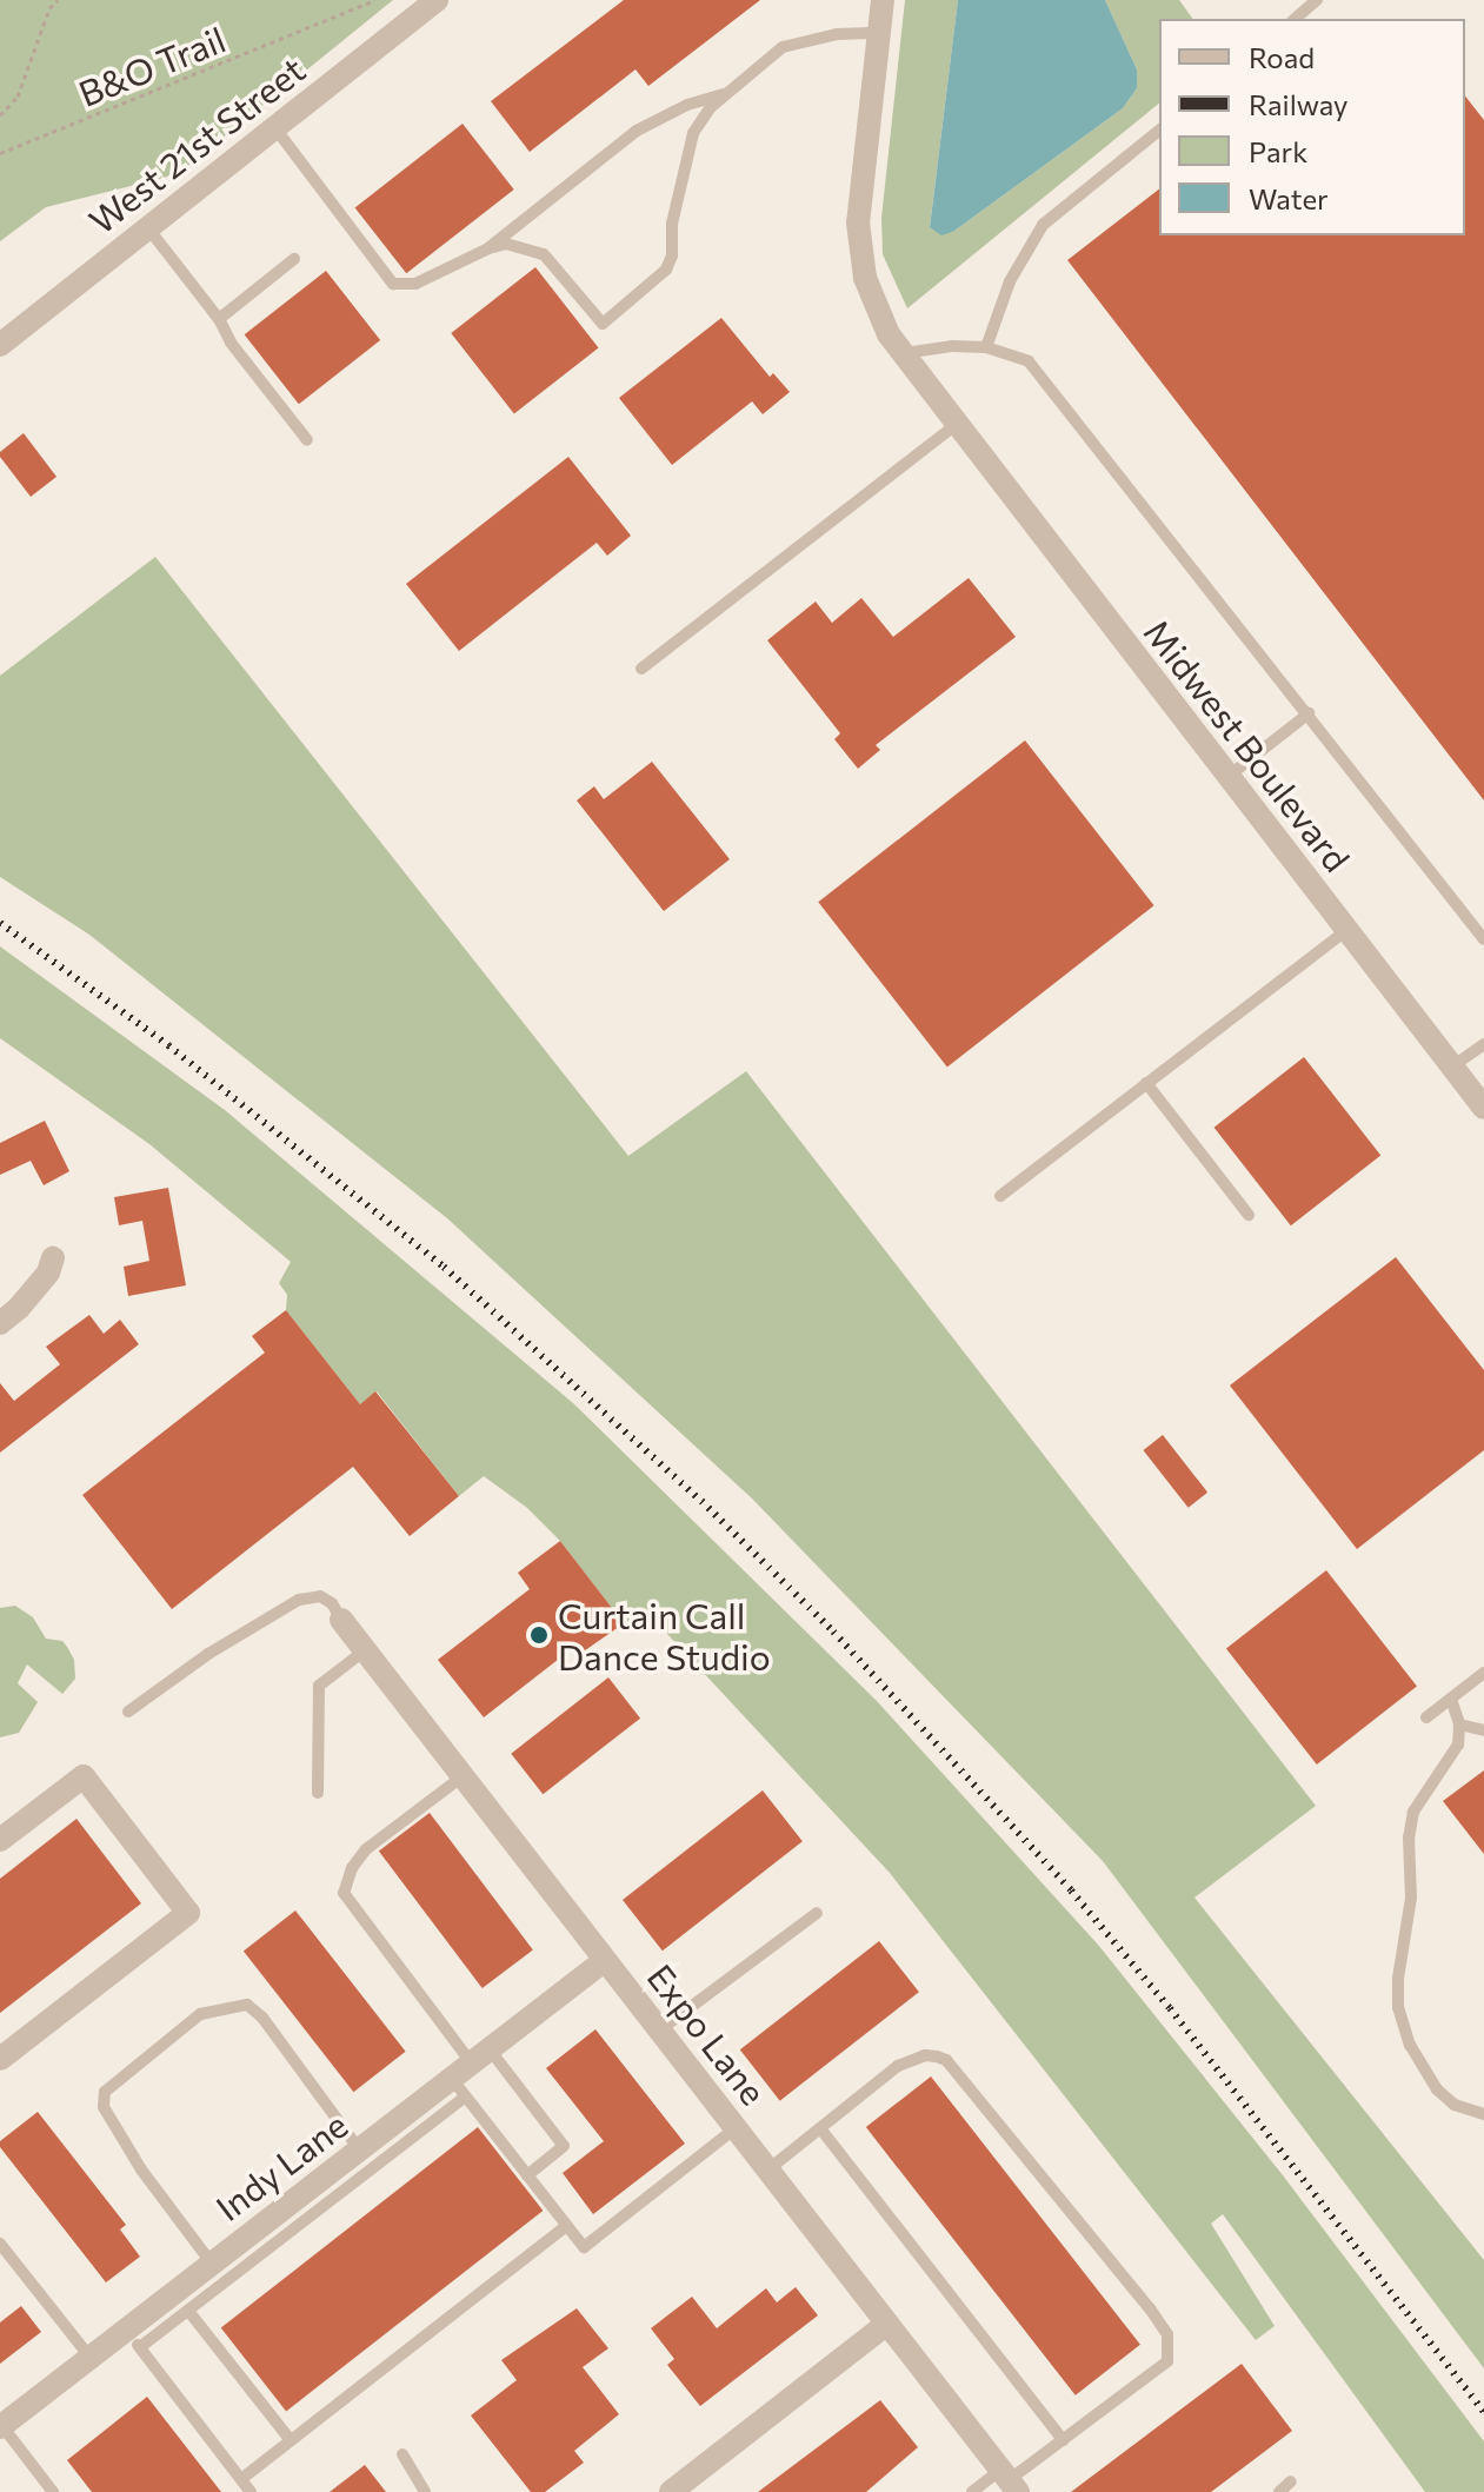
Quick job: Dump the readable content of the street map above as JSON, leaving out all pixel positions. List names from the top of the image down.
{
  "streets": {
    "street": [
      "West 21st Street",
      "Midwest Boulevard",
      "Expo Lane",
      "Indy Lane"
    ],
    "path": ["B&O Trail"]
  },
  "crossings": [
    ["Expo Lane", "Indy Lane"]
  ],
  "places": ["Curtain Call Dance Studio"],
  "legend": [
    "Road",
    "Railway",
    "Park",
    "Water"
  ]
}
